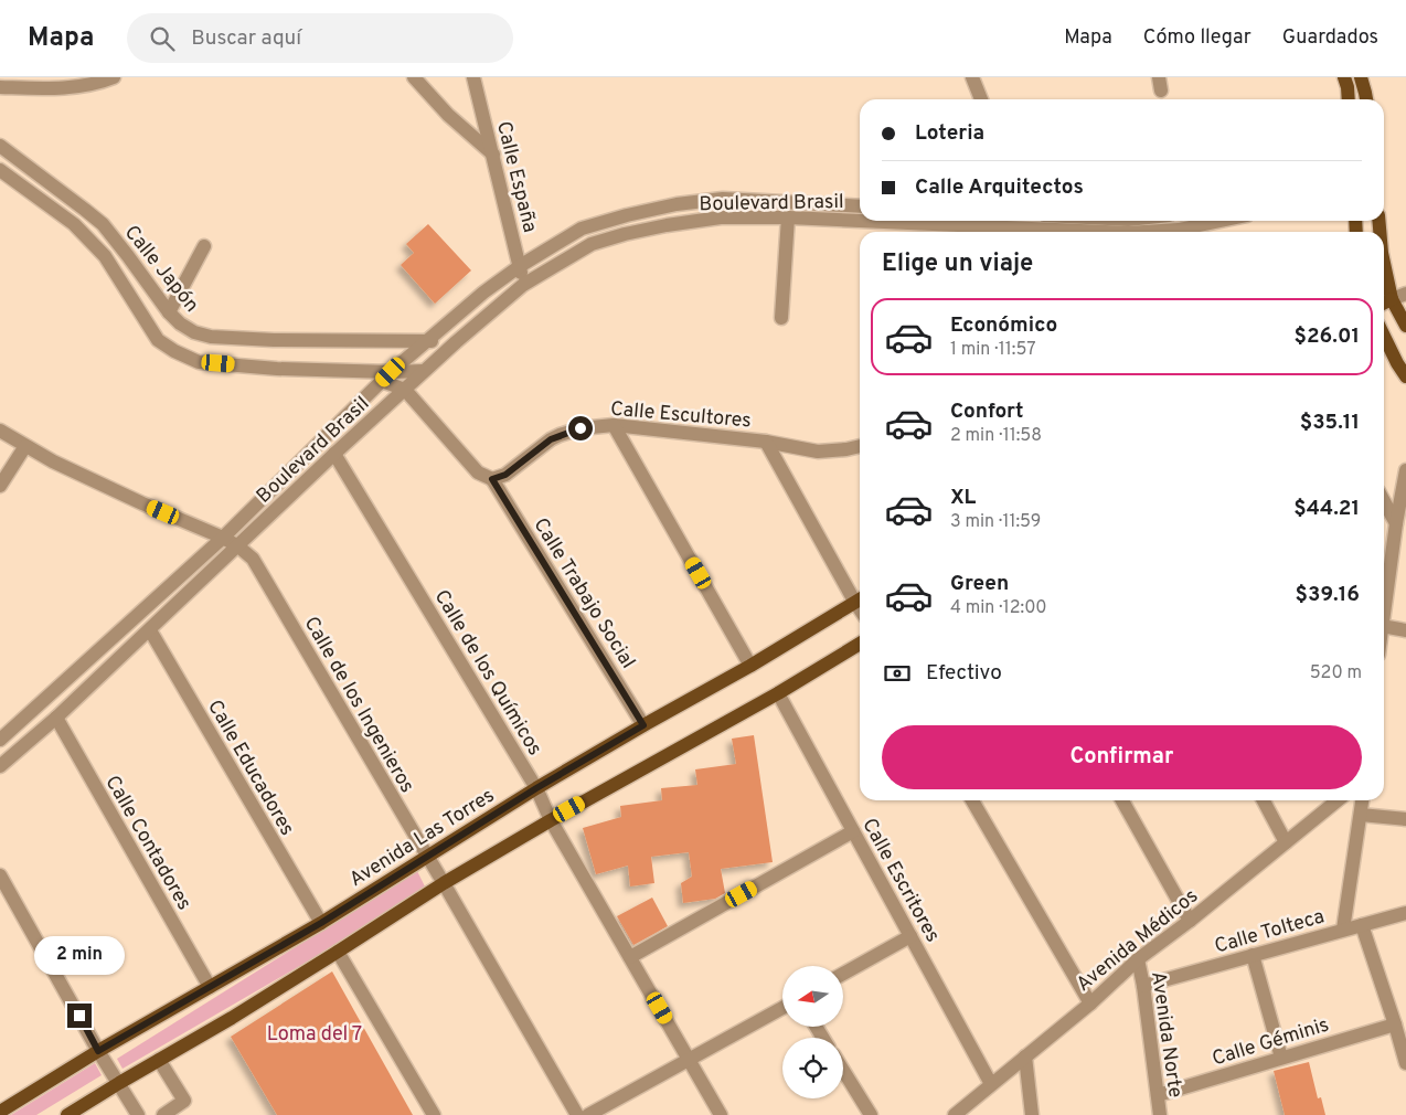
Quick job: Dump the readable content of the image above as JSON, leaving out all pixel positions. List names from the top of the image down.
{
  "streets": {
    "main road": ["Avenida Las Torres"],
    "street": [
      "Calle España",
      "Boulevard Brasil",
      "Calle Japón",
      "Calle Escultores",
      "Calle Trabajo Social",
      "Calle de los Químicos",
      "Calle de los Ingenieros",
      "Calle Educadores",
      "Calle Contadores",
      "Calle Escritores",
      "Calle Tolteca",
      "Avenida Médicos",
      "Avenida Norte",
      "Calle Géminis"
    ]
  },
  "crossings": [
    ["Calle España", "Boulevard Brasil"],
    ["Boulevard Brasil", "Calle Japón"],
    ["Boulevard Brasil", "Calle de los Químicos"],
    ["Boulevard Brasil", "Calle de los Ingenieros"],
    ["Boulevard Brasil", "Calle Educadores"],
    ["Boulevard Brasil", "Calle Contadores"],
    ["Calle Escultores", "Calle Trabajo Social"],
    ["Calle Trabajo Social", "Avenida Las Torres"],
    ["Calle de los Químicos", "Avenida Las Torres"],
    ["Calle de los Ingenieros", "Avenida Las Torres"],
    ["Calle Educadores", "Avenida Las Torres"],
    ["Avenida Las Torres", "Calle Contadores"],
    ["Calle Escritores", "Avenida Médicos"],
    ["Calle Tolteca", "Avenida Norte"],
    ["Avenida Médicos", "Avenida Norte"],
    ["Avenida Norte", "Calle Géminis"]
  ],
  "parks": ["Loma del 7"],
  "north": "left",
  "page": {
    "header": "Mapa",
    "search": "Buscar aquí",
    "nav": ["Mapa", "Cómo llegar", "Guardados"],
    "banner": ["Loteria", "Calle Arquitectos"],
    "heading": "Elige un viaje",
    "list": [
      {
        "name": "Económico",
        "note": "1 min · 11:57",
        "value": "$26.01"
      },
      {
        "name": "Confort",
        "note": "2 min · 11:58",
        "value": "$35.11"
      },
      {
        "name": "XL",
        "note": "3 min · 11:59",
        "value": "$44.21"
      },
      {
        "name": "Green",
        "note": "4 min · 12:00",
        "value": "$39.16"
      }
    ],
    "pay": ["Efectivo", "520 m"],
    "buttons": "Confirmar",
    "bubble": "2 min"
  }
}
